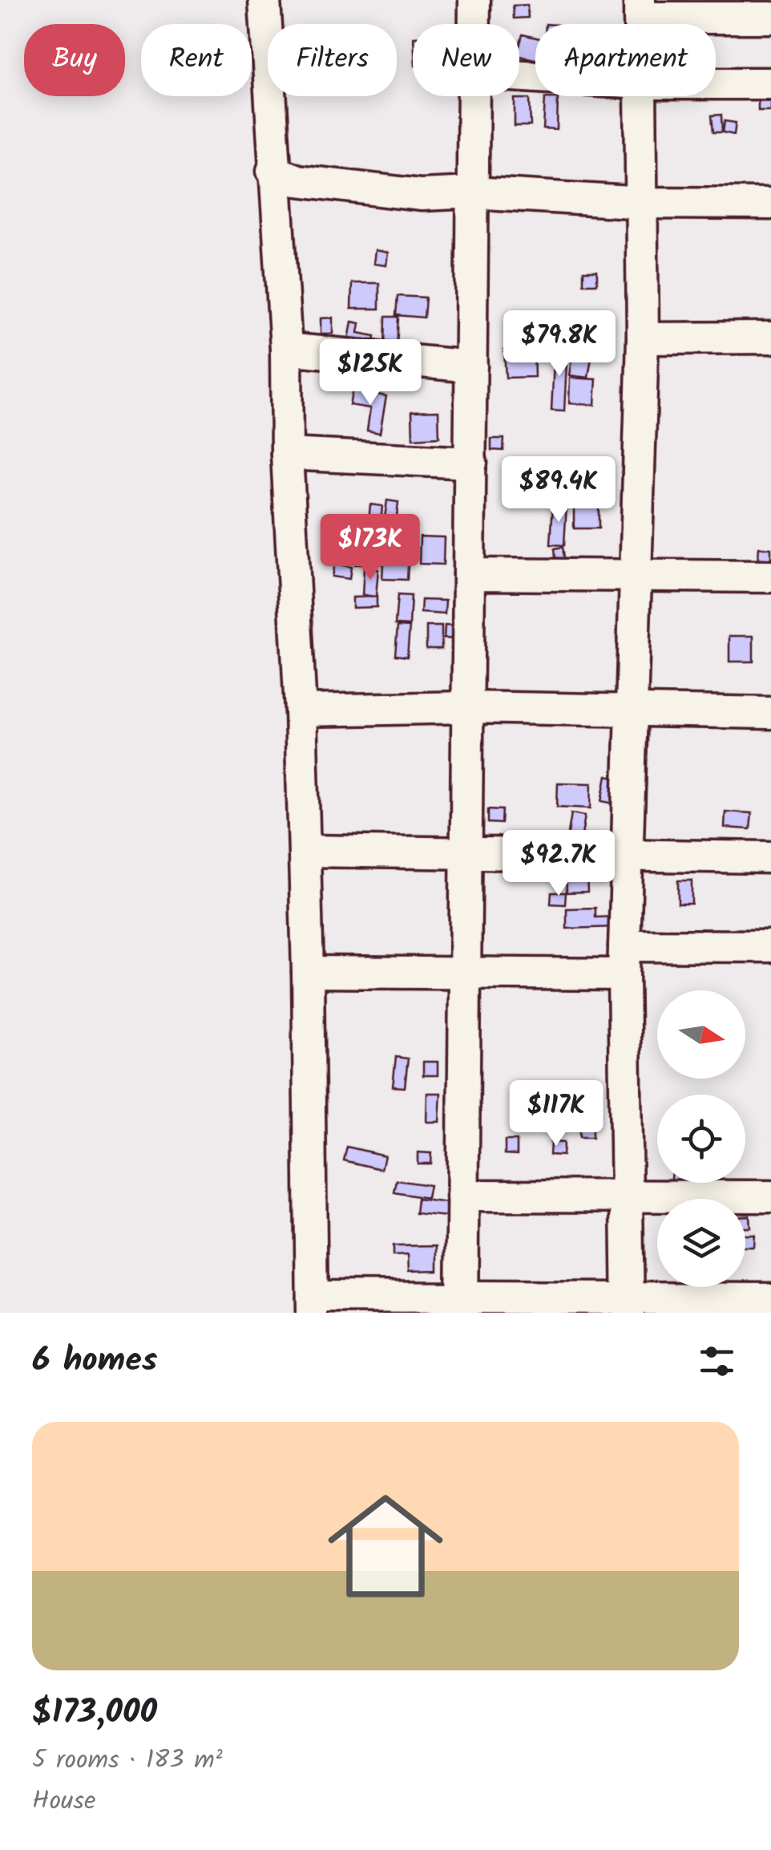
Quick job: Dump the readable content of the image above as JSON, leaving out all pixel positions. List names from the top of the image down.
{
  "north": "right",
  "page": {
    "chip": [
      "Buy",
      "Rent",
      "Filters",
      "New",
      "Apartment"
    ],
    "price": [
      "$79.8K",
      "$125K",
      "$89.4K",
      "$173K",
      "$92.7K",
      "$117K"
    ],
    "heading": "6 homes",
    "list": [
      {
        "name": "$173,000",
        "note": "5 rooms · 183 m² · House"
      }
    ]
  }
}
